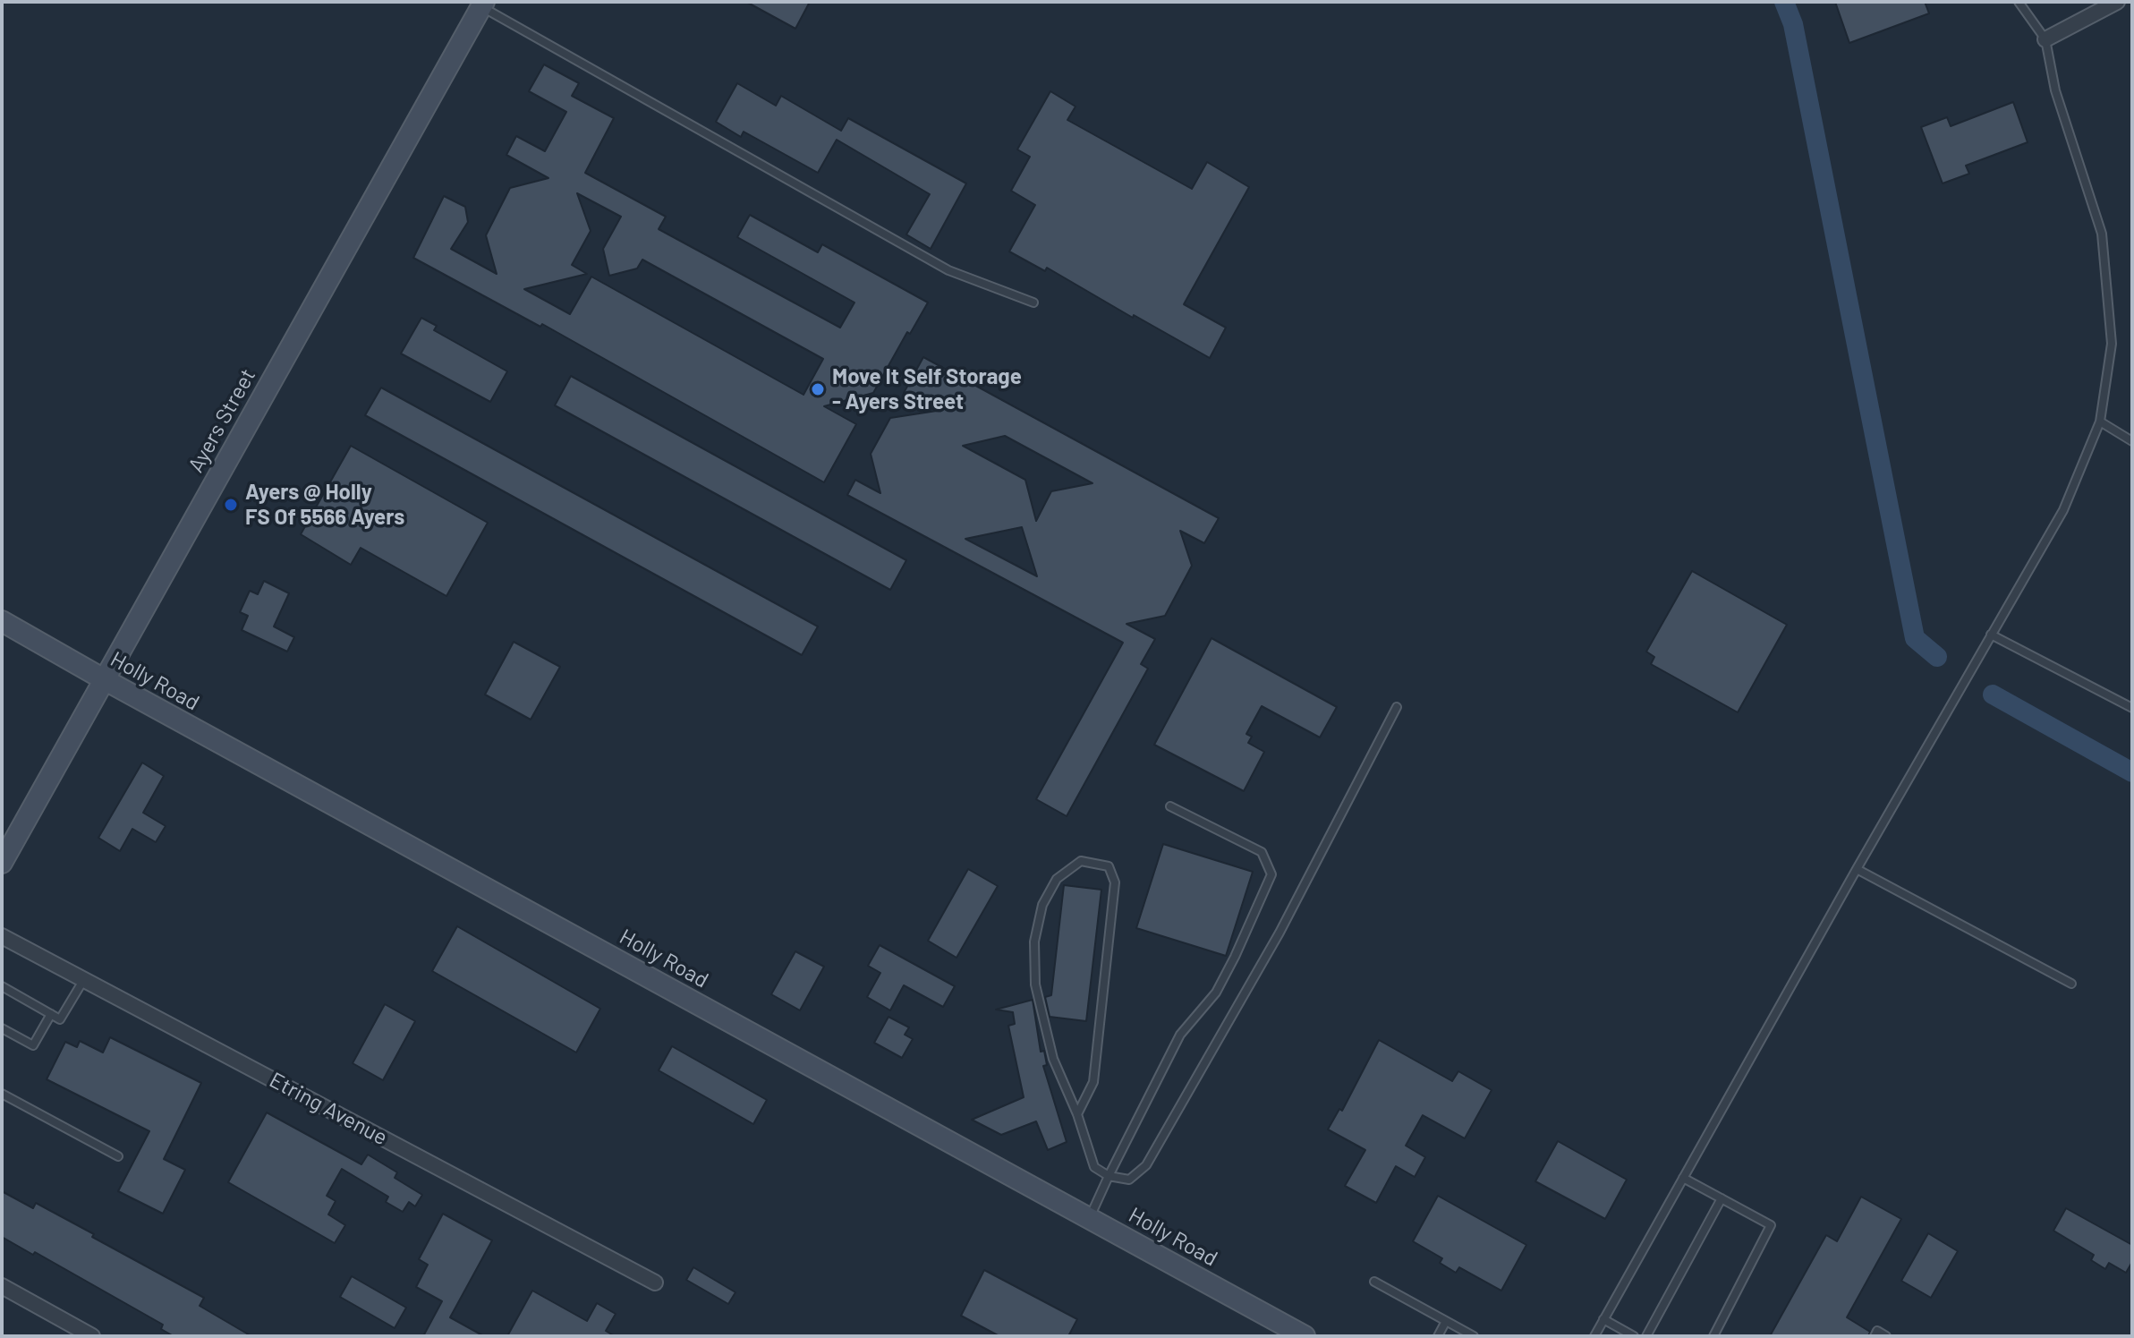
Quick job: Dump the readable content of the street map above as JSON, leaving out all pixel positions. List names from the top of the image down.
{
  "streets": {
    "main road": ["Ayers Street", "Holly Road"],
    "street": ["Etring Avenue"]
  },
  "crossings": [
    ["Ayers Street", "Holly Road"]
  ],
  "places": ["Move It Self Storage - Ayers Street", "Ayers @ Holly FS Of 5566 Ayers"]
}
